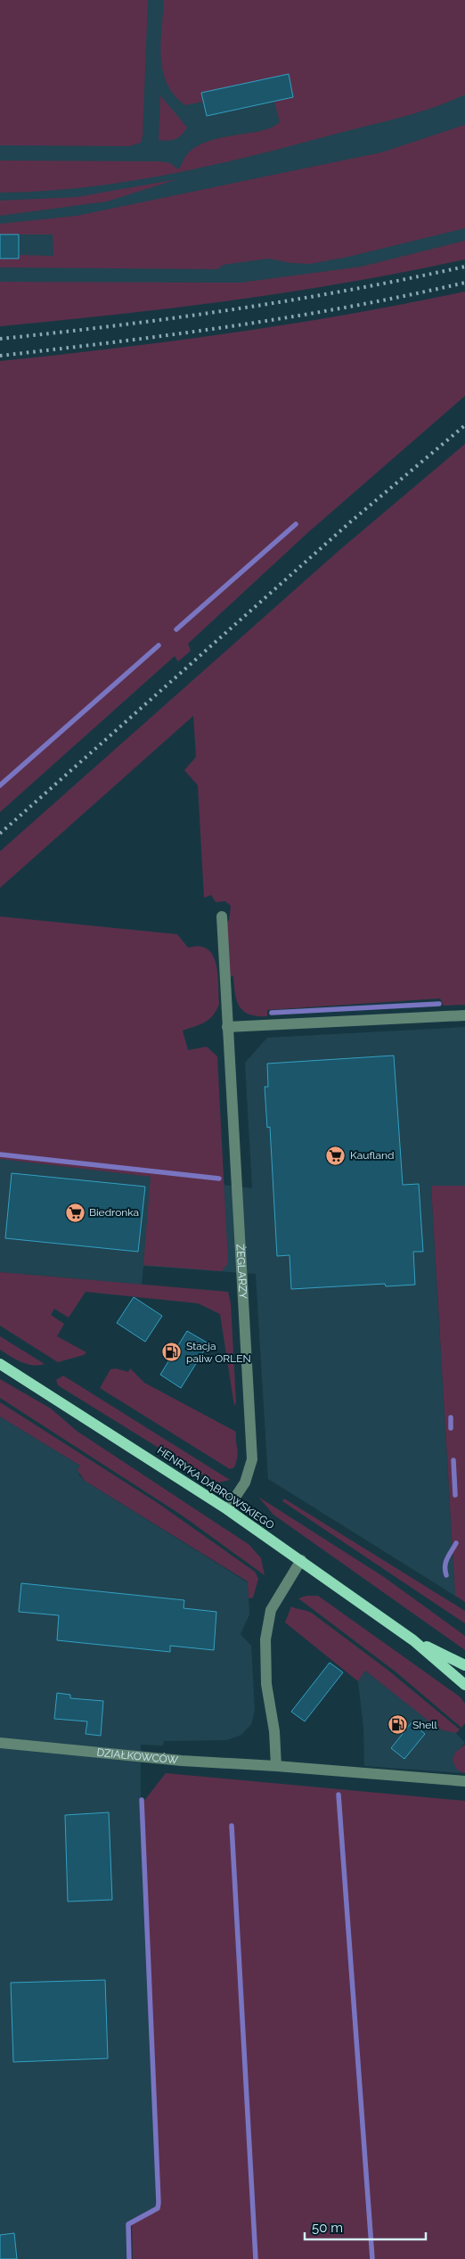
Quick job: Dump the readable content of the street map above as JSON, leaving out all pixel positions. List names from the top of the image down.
{
  "streets": {
    "main road": ["HENRYKA DĄBROWSKIEGO"],
    "street": ["ŻEGLARZY", "DZIAŁKOWCÓW"]
  },
  "crossings": [
    ["ŻEGLARZY", "HENRYKA DĄBROWSKIEGO"]
  ],
  "places": {
    "supermarket": ["Kaufland", "Biedronka"],
    "fuel station": ["Stacja paliw ORLEN", "Shell"]
  },
  "scale_bar": "50 m"
}
